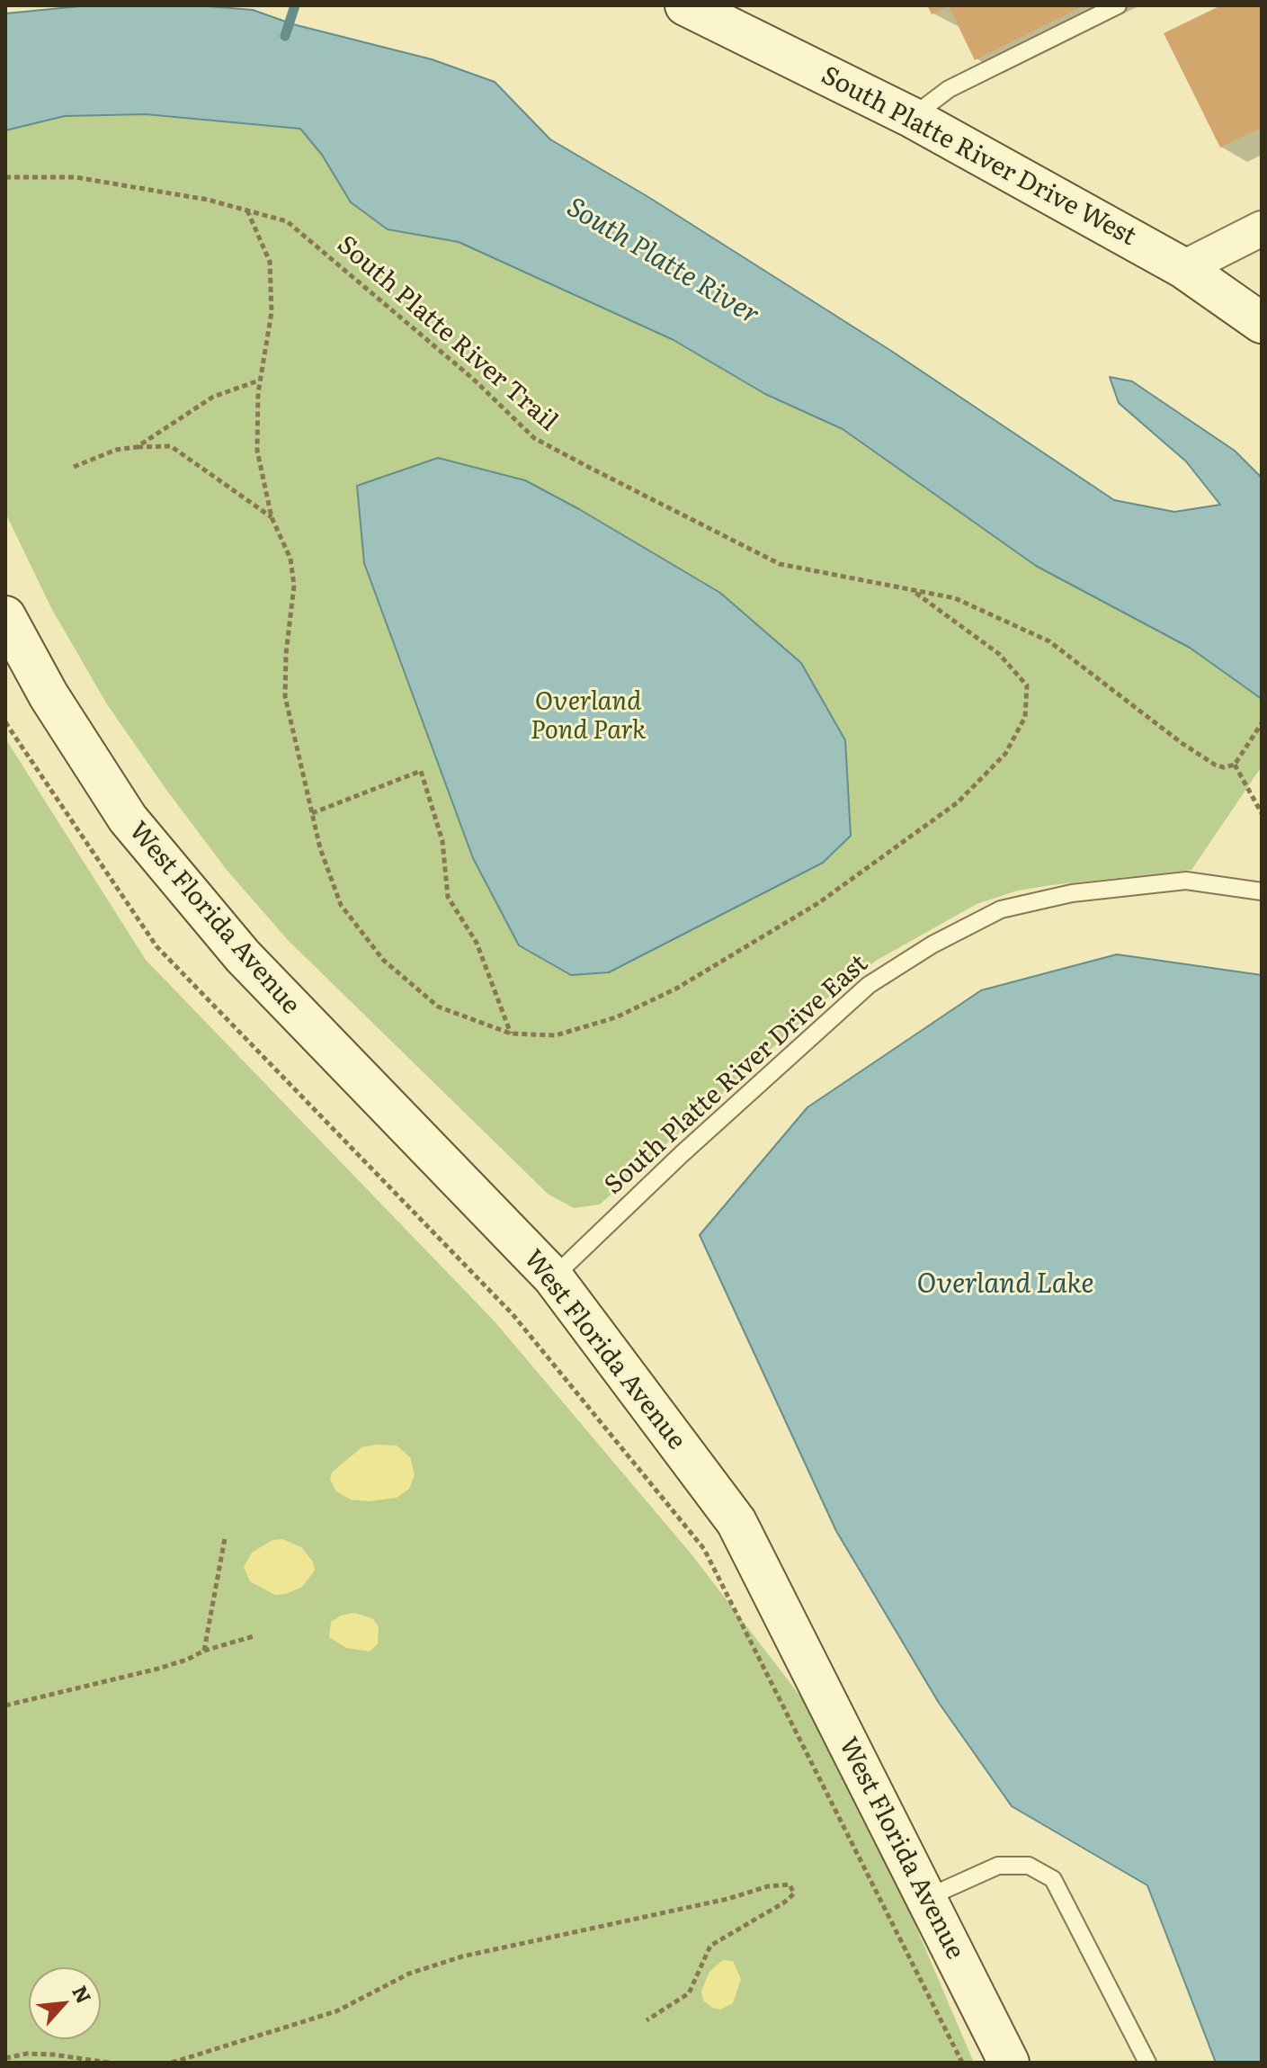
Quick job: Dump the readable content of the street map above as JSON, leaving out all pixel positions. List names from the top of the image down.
{
  "streets": {
    "street": ["South Platte River Drive West", "West Florida Avenue"],
    "lane": ["South Platte River Drive East"],
    "path": ["South Platte River Trail"]
  },
  "crossings": [
    ["West Florida Avenue", "South Platte River Drive East"]
  ],
  "water": ["South Platte River", "Overland Lake"],
  "parks": ["Overland Pond Park"],
  "north": "top right"
}
